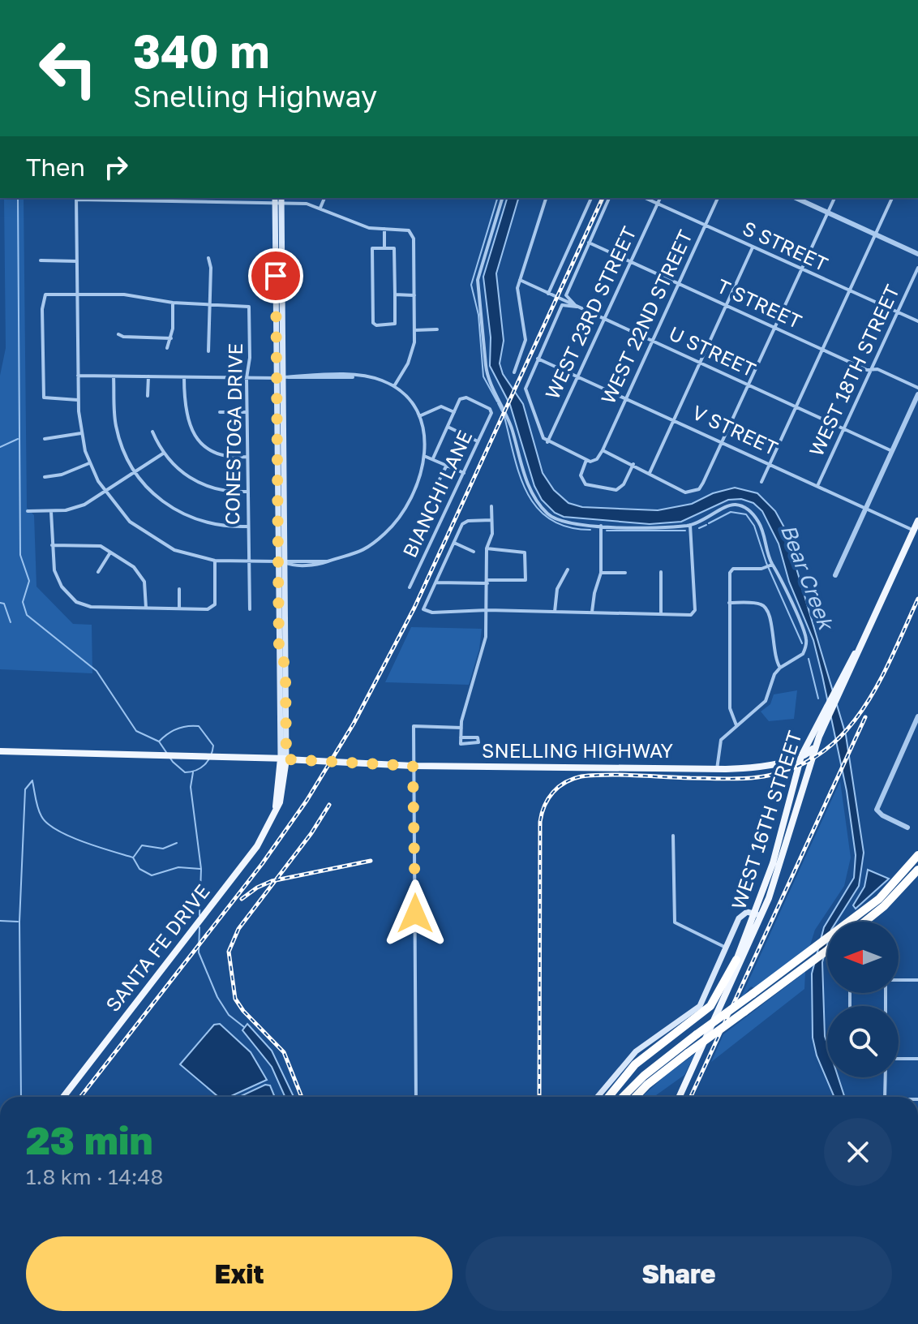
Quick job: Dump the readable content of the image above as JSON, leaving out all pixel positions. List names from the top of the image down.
{
  "streets": {
    "main road": ["SNELLING HIGHWAY", "WEST 16TH STREET", "SANTA FE DRIVE"],
    "street": [
      "S STREET",
      "T STREET",
      "WEST 23RD STREET",
      "WEST 22ND STREET",
      "U STREET",
      "WEST 18TH STREET",
      "V STREET",
      "CONESTOGA DRIVE",
      "BIANCHI LANE"
    ]
  },
  "crossings": [
    ["S STREET", "WEST 23RD STREET"],
    ["S STREET", "WEST 22ND STREET"],
    ["S STREET", "WEST 18TH STREET"],
    ["T STREET", "WEST 23RD STREET"],
    ["T STREET", "WEST 22ND STREET"],
    ["T STREET", "WEST 18TH STREET"],
    ["WEST 23RD STREET", "U STREET"],
    ["WEST 23RD STREET", "V STREET"],
    ["WEST 22ND STREET", "U STREET"],
    ["WEST 22ND STREET", "V STREET"],
    ["U STREET", "WEST 18TH STREET"],
    ["WEST 18TH STREET", "V STREET"],
    ["V STREET", "WEST 16TH STREET"],
    ["SNELLING HIGHWAY", "WEST 16TH STREET"],
    ["SNELLING HIGHWAY", "SANTA FE DRIVE"]
  ],
  "water": ["Bear Creek"],
  "north": "left",
  "page": {
    "turn": ["340 m", "Snelling Highway"],
    "then": "Then",
    "heading": ["23 min", "1.8 km · 14:48"],
    "buttons": ["Exit", "Share"]
  }
}
